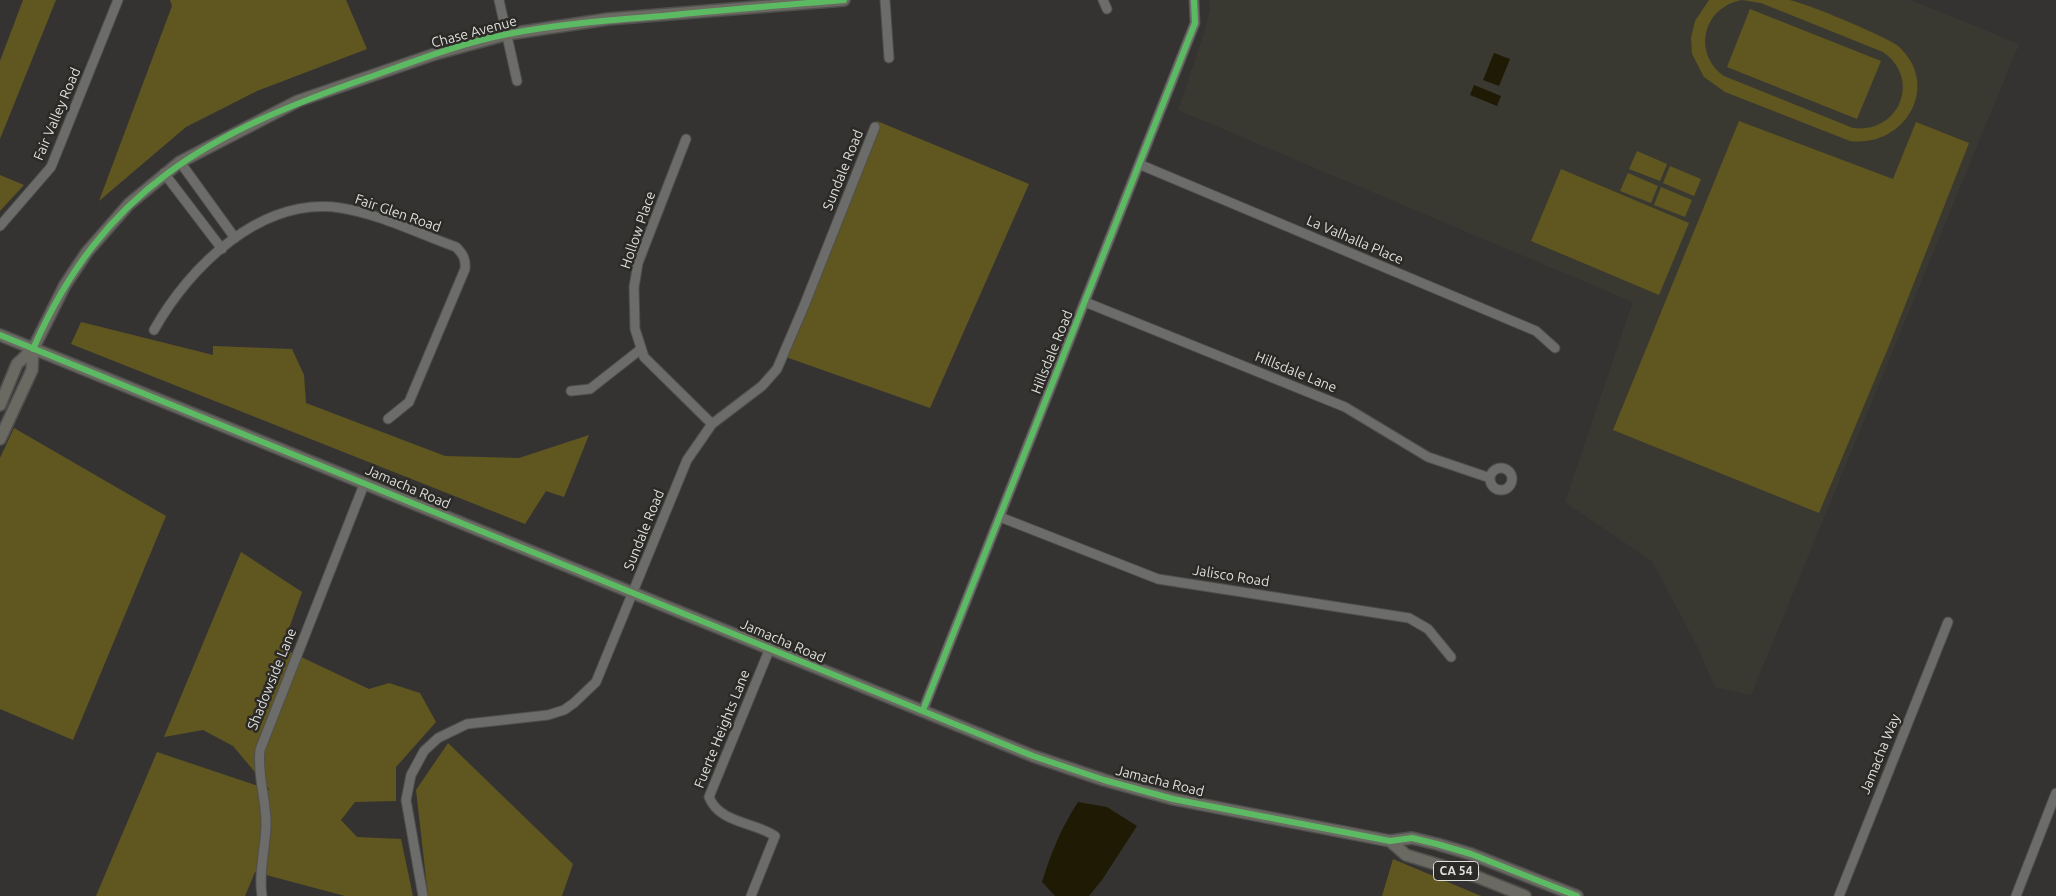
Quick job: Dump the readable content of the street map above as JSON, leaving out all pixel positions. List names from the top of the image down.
{
  "streets": {
    "main road": ["Chase Avenue", "Jamacha Road", "CA 54"],
    "street": [
      "Fair Valley Road",
      "Sundale Road",
      "Fair Glen Road",
      "Hollow Place",
      "La Valhalla Place",
      "Hillsdale Road",
      "Hillsdale Lane",
      "Jalisco Road",
      "Shadowside Lane",
      "Fuerte Heights Lane",
      "Jamacha Way"
    ]
  },
  "crossings": [
    ["Chase Avenue", "Jamacha Road"],
    ["Sundale Road", "Hollow Place"],
    ["Sundale Road", "Jamacha Road"],
    ["La Valhalla Place", "Hillsdale Road"],
    ["Hillsdale Road", "Hillsdale Lane"],
    ["Hillsdale Road", "Jamacha Road"],
    ["Hillsdale Road", "Jalisco Road"],
    ["Jamacha Road", "Shadowside Lane"],
    ["Jamacha Road", "Fuerte Heights Lane"]
  ]
}
